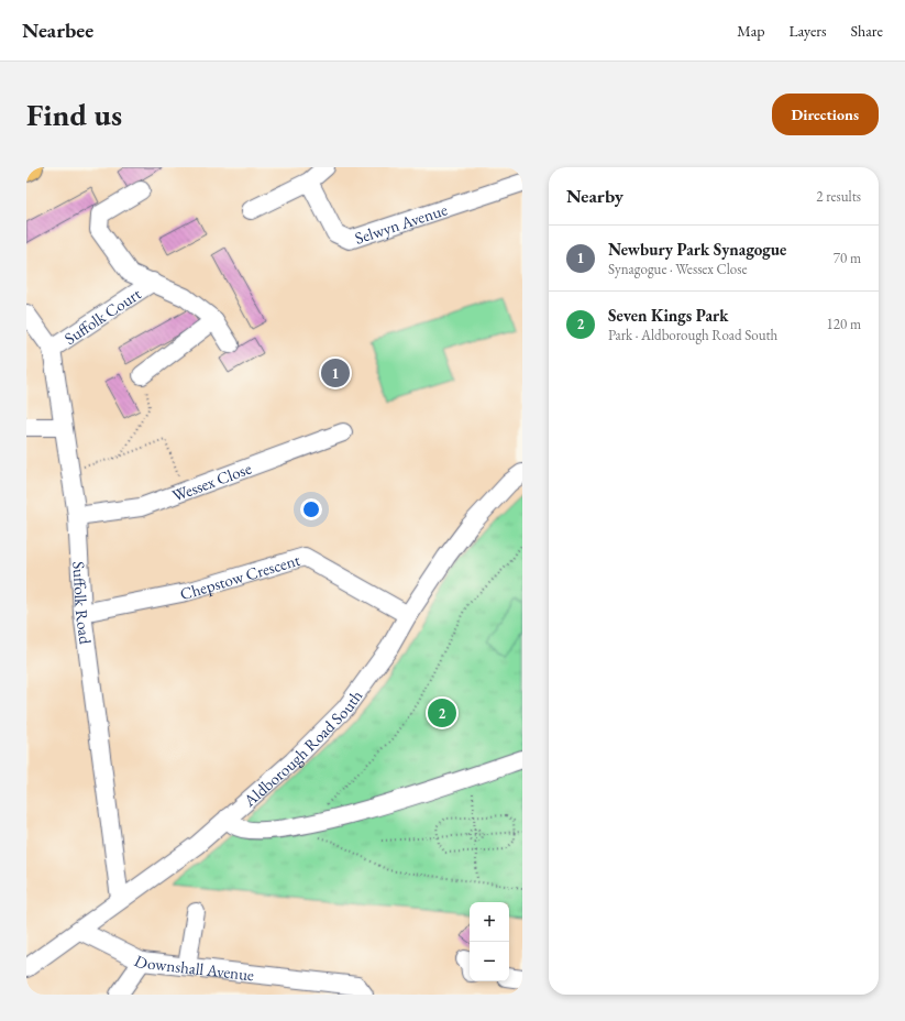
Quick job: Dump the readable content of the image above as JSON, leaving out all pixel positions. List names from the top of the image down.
{
  "streets": {
    "street": [
      "Selwyn Avenue",
      "Suffolk Court",
      "Wessex Close",
      "Chepstow Crescent",
      "Suffolk Road",
      "Aldborough Road South",
      "Downshall Avenue"
    ]
  },
  "crossings": [
    ["Suffolk Court", "Suffolk Road"],
    ["Wessex Close", "Suffolk Road"],
    ["Chepstow Crescent", "Suffolk Road"],
    ["Chepstow Crescent", "Aldborough Road South"],
    ["Suffolk Road", "Aldborough Road South"],
    ["Aldborough Road South", "Downshall Avenue"]
  ],
  "page": {
    "header": "Nearbee",
    "nav": ["Map", "Layers", "Share"],
    "buttons": "Directions",
    "title": "Find us",
    "heading": ["Nearby", "2 results"],
    "list": [
      {
        "mark": "1",
        "name": "Newbury Park Synagogue",
        "note": "Synagogue · Wessex Close",
        "value": "70 m"
      },
      {
        "mark": "2",
        "name": "Seven Kings Park",
        "note": "Park · Aldborough Road South",
        "value": "120 m"
      }
    ],
    "pins": ["1", "2"],
    "map_buttons": ["+", "−"]
  }
}
